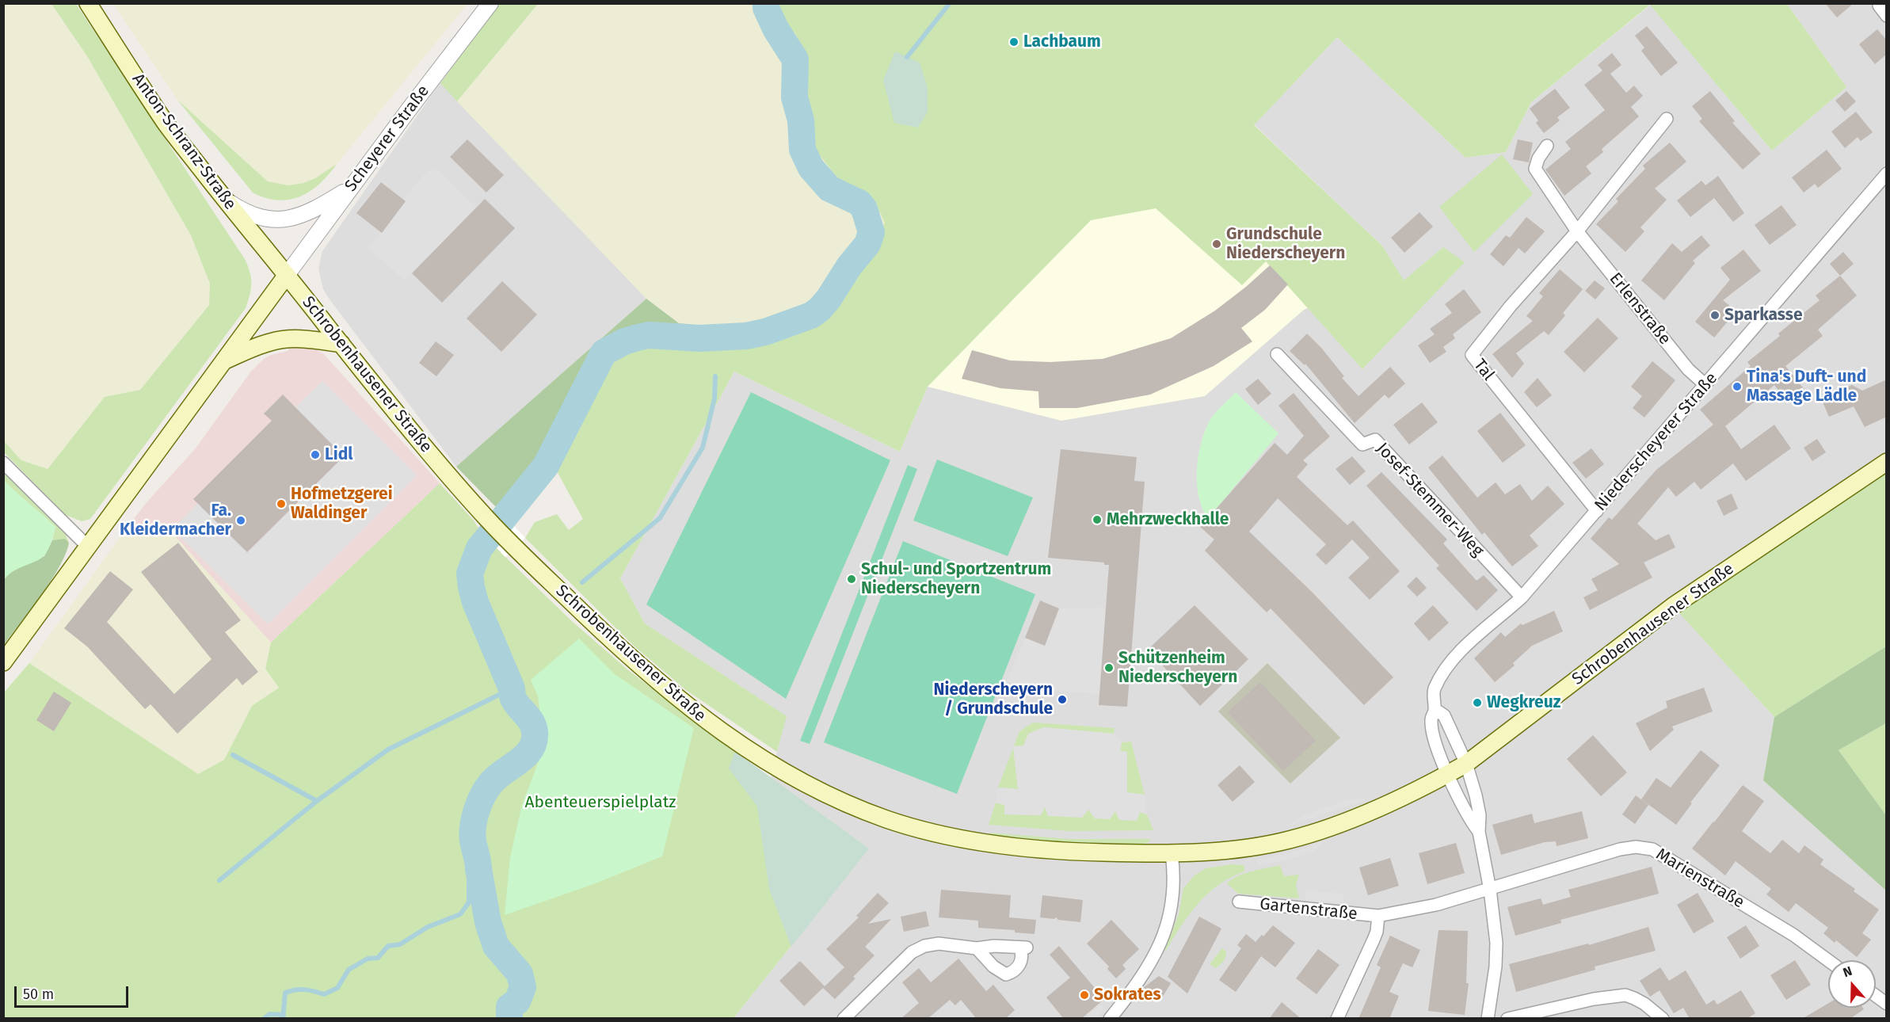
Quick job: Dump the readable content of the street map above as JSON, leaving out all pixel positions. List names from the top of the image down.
{
  "streets": {
    "main road": ["Anton-Schranz-Straße", "Schrobenhausener Straße"],
    "street": [
      "Scheyerer Straße",
      "Erlenstraße",
      "Tal",
      "Niederscheyerer Straße",
      "Josef-Stemmer-Weg",
      "Marienstraße",
      "Gartenstraße"
    ]
  },
  "crossings": [
    ["Scheyerer Straße", "Anton-Schranz-Straße"],
    ["Scheyerer Straße", "Schrobenhausener Straße"],
    ["Anton-Schranz-Straße", "Schrobenhausener Straße"],
    ["Erlenstraße", "Tal"],
    ["Erlenstraße", "Niederscheyerer Straße"],
    ["Tal", "Niederscheyerer Straße"],
    ["Schrobenhausener Straße", "Niederscheyerer Straße"],
    ["Niederscheyerer Straße", "Josef-Stemmer-Weg"],
    ["Marienstraße", "Gartenstraße"]
  ],
  "parks": ["Abenteuerspielplatz"],
  "places": [
    "Lachbaum",
    "Grundschule Niederscheyern",
    "Sparkasse",
    "Tina's Duft- und Massage Lädle",
    "Lidl",
    "Hofmetzgerei Waldinger",
    "Mehrzweckhalle",
    "Fa. Kleidermacher",
    "Schul- und Sportzentrum Niederscheyern",
    "Schützenheim Niederscheyern",
    "Niederscheyern / Grundschule",
    "Wegkreuz",
    "Sokrates"
  ],
  "scale_bar": "50 m",
  "north": "top"
}
